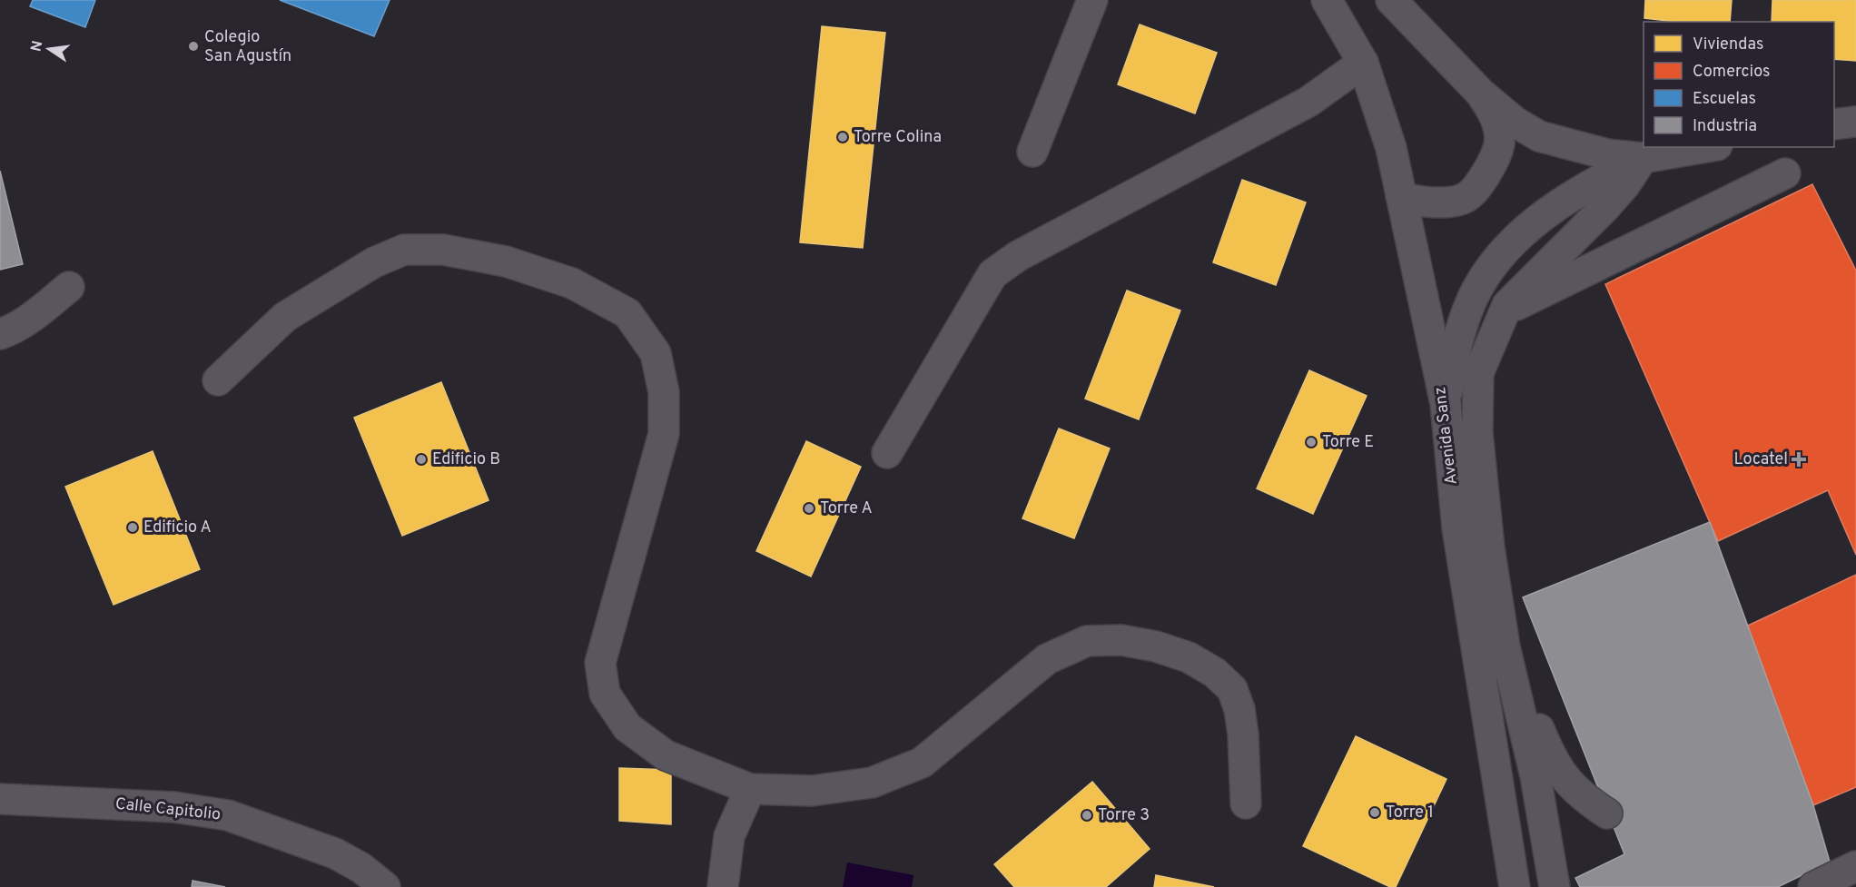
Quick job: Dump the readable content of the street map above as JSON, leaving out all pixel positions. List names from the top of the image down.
{
  "streets": {
    "street": ["Avenida Sanz", "Calle Capitolio"]
  },
  "places": {
    "other": [
      "Colegio San Agustín",
      "Torre Colina",
      "Torre E",
      "Edificio B",
      "Torre A",
      "Edificio A",
      "Torre 1",
      "Torre 3"
    ],
    "health": ["Locatel"]
  },
  "legend": [
    "Viviendas",
    "Comercios",
    "Escuelas",
    "Industria"
  ],
  "north": "left"
}
